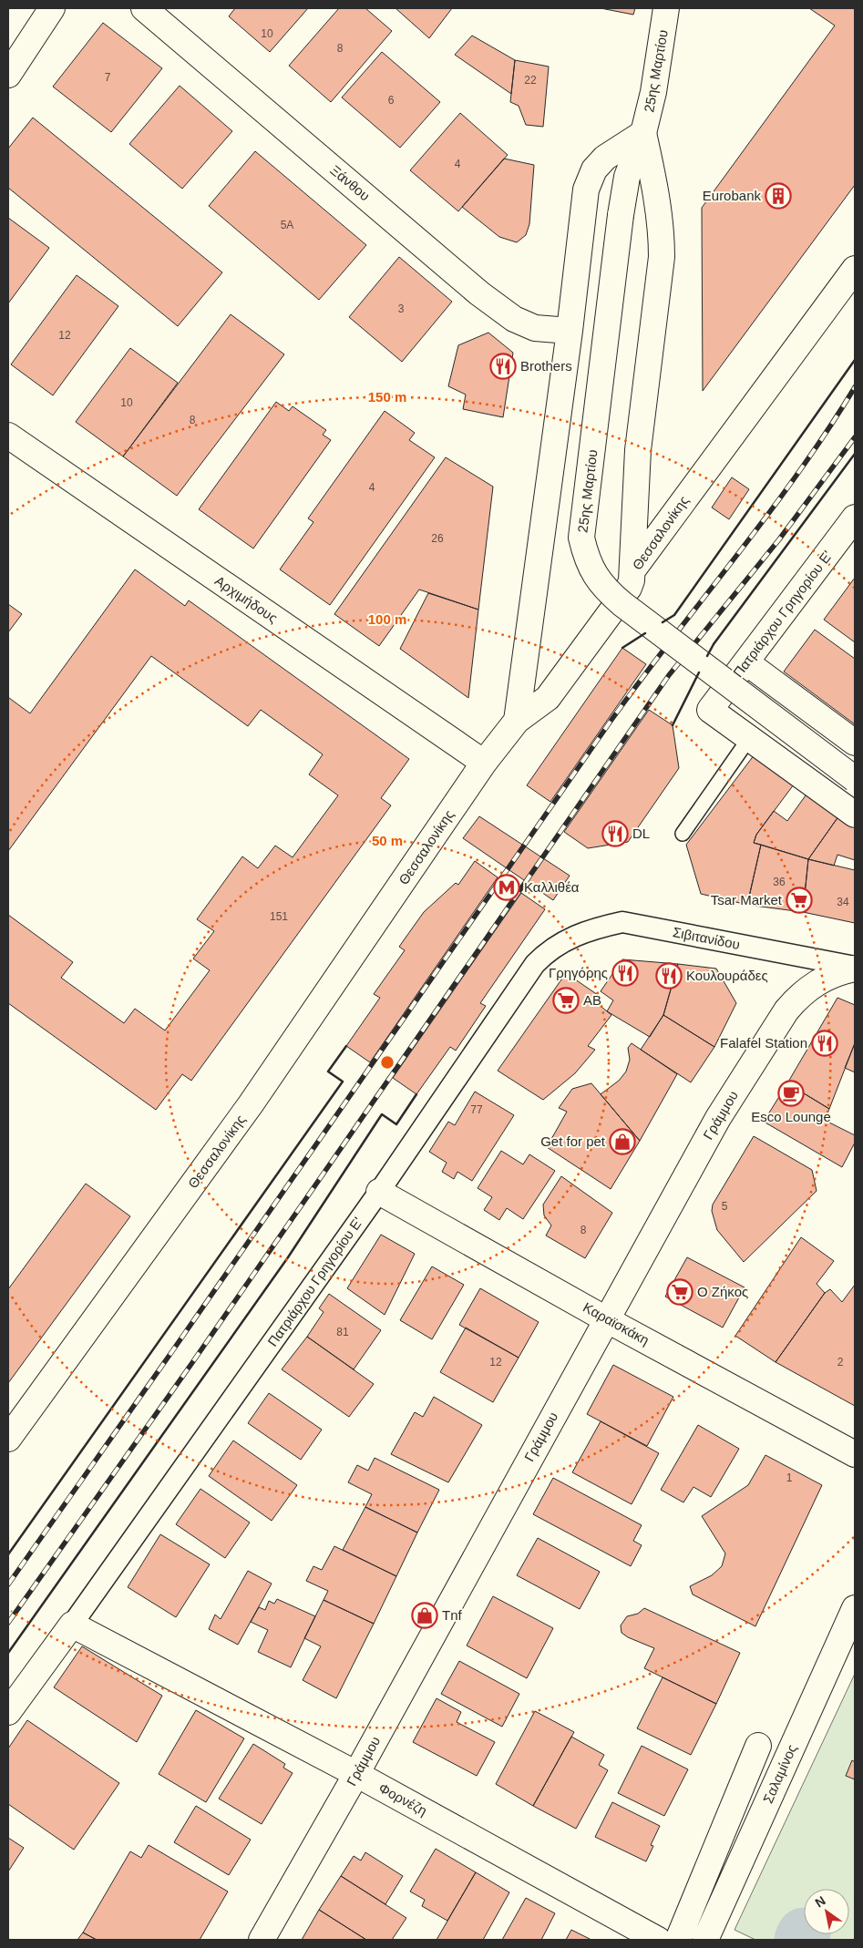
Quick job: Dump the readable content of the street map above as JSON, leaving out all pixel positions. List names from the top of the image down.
{
  "streets": {
    "street": [
      "25ης Μαρτίου",
      "Ξάνθου",
      "Θεσσαλονίκης",
      "Αρχιμήδους",
      "Πατριάρχου Γρηγορίου Ε'",
      "Σιβιτανίδου",
      "Γράμμου",
      "Καραϊσκάκη",
      "Σαλαμίνος",
      "Φορνέζη"
    ]
  },
  "crossings": [
    ["25ης Μαρτίου", "Θεσσαλονίκης"],
    ["Θεσσαλονίκης", "Αρχιμήδους"],
    ["Πατριάρχου Γρηγορίου Ε'", "Σιβιτανίδου"],
    ["Πατριάρχου Γρηγορίου Ε'", "Καραϊσκάκη"],
    ["Πατριάρχου Γρηγορίου Ε'", "Φορνέζη"],
    ["Σιβιτανίδου", "Γράμμου"],
    ["Γράμμου", "Καραϊσκάκη"],
    ["Γράμμου", "Φορνέζη"]
  ],
  "places": {
    "building": ["Eurobank"],
    "restaurant": [
      "Brothers",
      "DL",
      "Γρηγόρης",
      "Κουλουράδες",
      "Falafel Station"
    ],
    "metro station": ["Καλλιθέα"],
    "supermarket": ["Tsar Market", "ΑΒ", "Ο Ζήκος"],
    "cafe": ["Esco Lounge"],
    "shop": ["Get for pet", "Tnf"]
  },
  "house_numbers": [
    "10",
    "8",
    "7",
    "22",
    "6",
    "4",
    "5Α",
    "3",
    "12",
    "10",
    "8",
    "4",
    "26",
    "36",
    "34",
    "151",
    "77",
    "5",
    "8",
    "81",
    "12",
    "2",
    "1"
  ],
  "north": "top left",
  "rings": ["150 m", "100 m", "50 m"]
}
